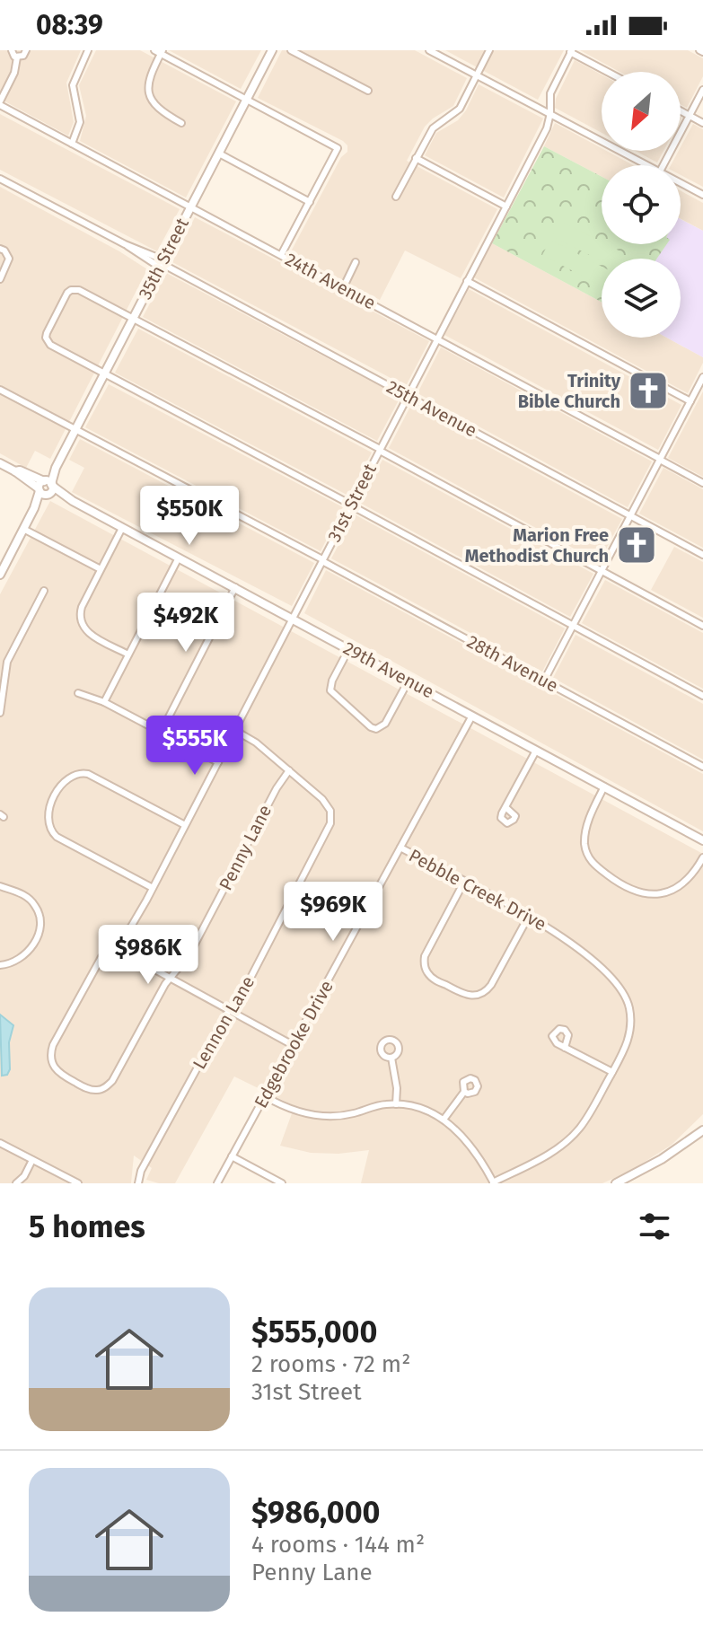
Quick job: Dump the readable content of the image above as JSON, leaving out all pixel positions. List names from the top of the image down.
{
  "streets": {
    "street": [
      "35th Street",
      "24th Avenue",
      "25th Avenue",
      "31st Street",
      "28th Avenue",
      "29th Avenue",
      "Penny Lane",
      "Pebble Creek Drive",
      "Lennon Lane",
      "Edgebrooke Drive"
    ]
  },
  "crossings": [
    ["35th Street", "24th Avenue"],
    ["35th Street", "25th Avenue"],
    ["35th Street", "28th Avenue"],
    ["35th Street", "29th Avenue"],
    ["24th Avenue", "31st Street"],
    ["25th Avenue", "31st Street"],
    ["31st Street", "28th Avenue"],
    ["31st Street", "29th Avenue"],
    ["31st Street", "Penny Lane"],
    ["29th Avenue", "Edgebrooke Drive"],
    ["Penny Lane", "Lennon Lane"],
    ["Pebble Creek Drive", "Edgebrooke Drive"]
  ],
  "places": {
    "church": ["Trinity Bible Church", "Marion Free Methodist Church"]
  },
  "north": "bottom left",
  "page": {
    "status": "08:39",
    "price": [
      "$550K",
      "$492K",
      "$555K",
      "$969K",
      "$986K"
    ],
    "heading": "5 homes",
    "list": [
      {
        "name": "$555,000",
        "note": "2 rooms · 72 m² · 31st Street"
      },
      {
        "name": "$986,000",
        "note": "4 rooms · 144 m² · Penny Lane"
      }
    ]
  }
}
